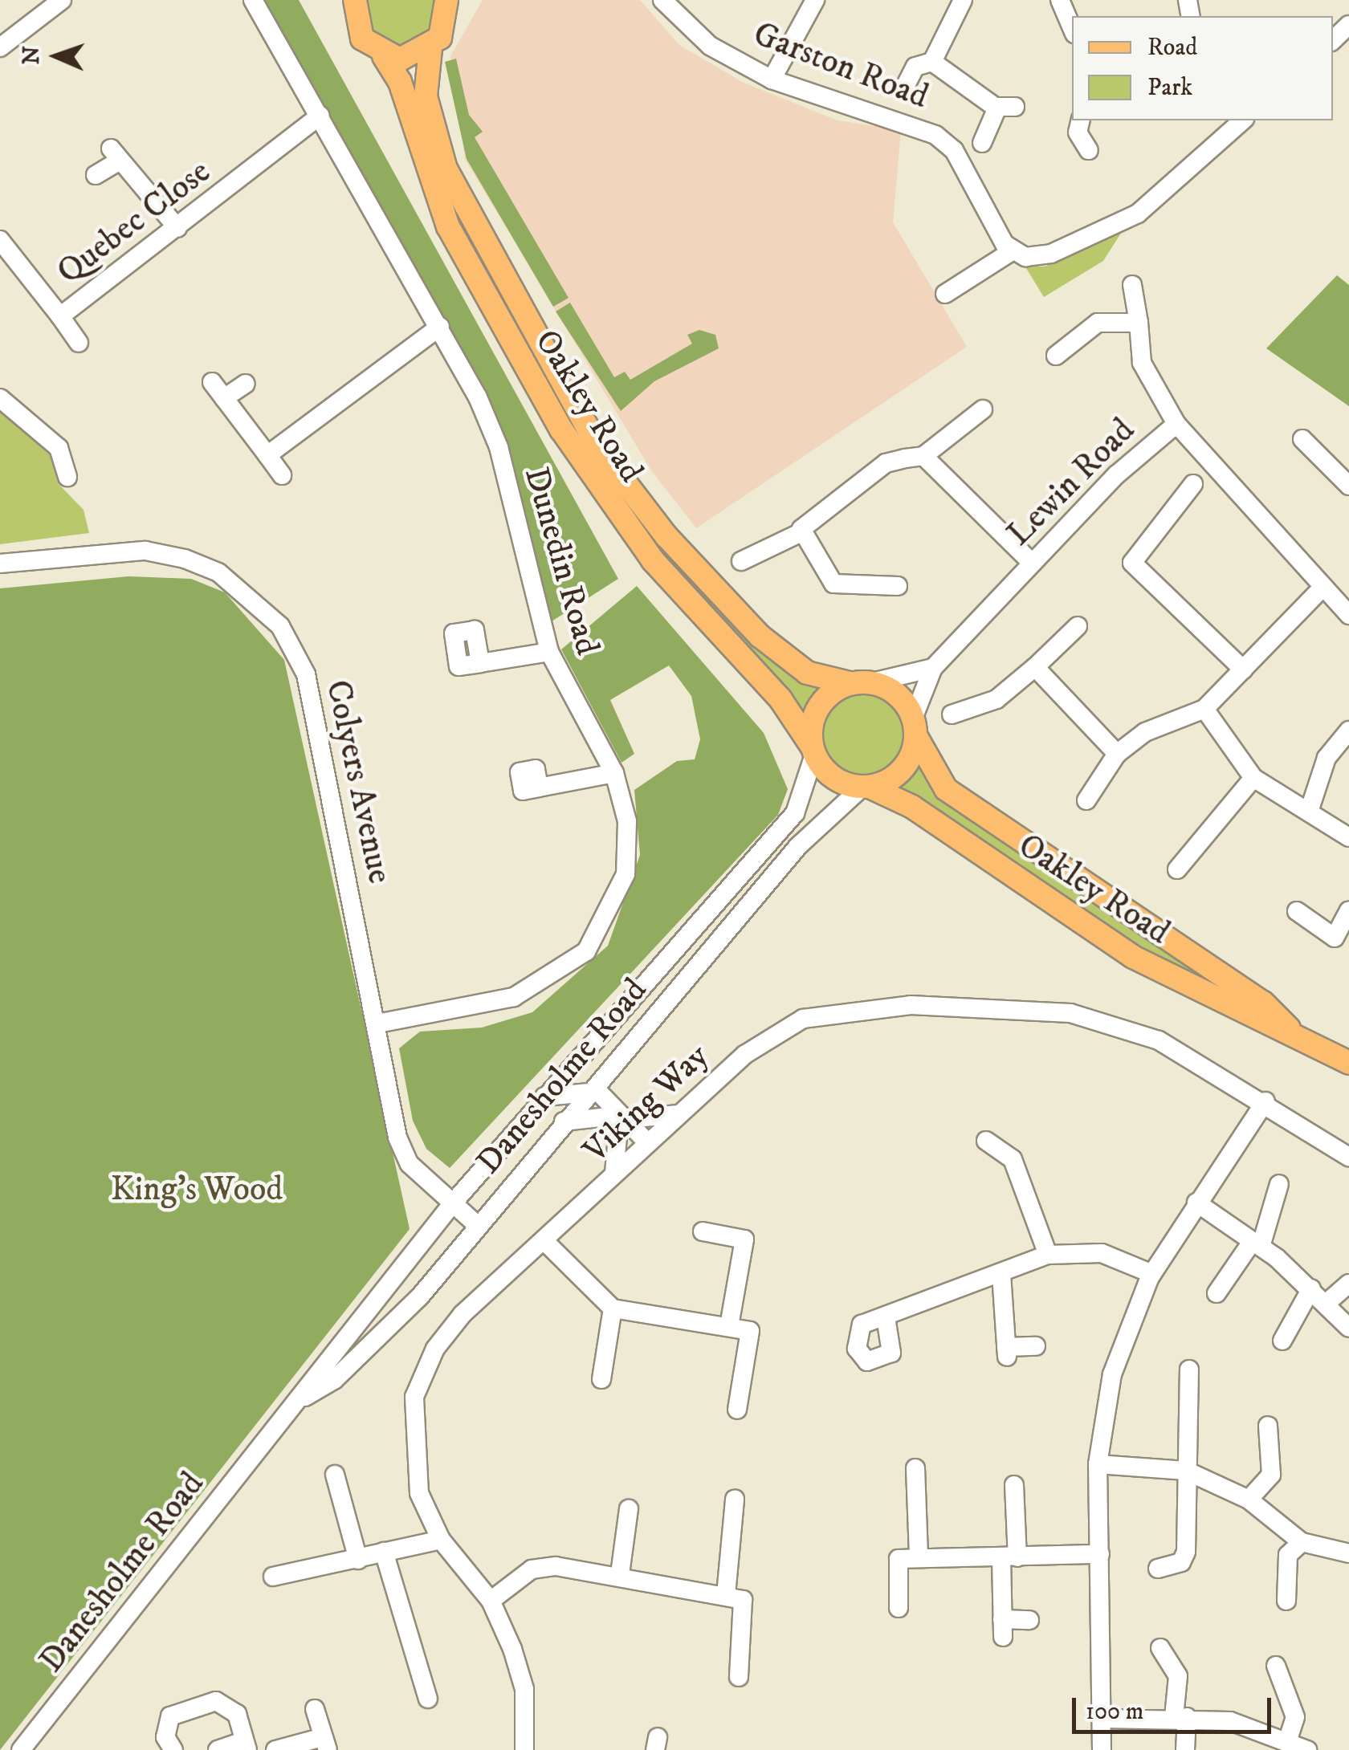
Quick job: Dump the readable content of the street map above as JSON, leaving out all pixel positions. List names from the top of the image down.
{
  "streets": {
    "main road": ["Oakley Road"],
    "street": [
      "Garston Road",
      "Quebec Close",
      "Lewin Road",
      "Dunedin Road",
      "Colyers Avenue",
      "Danesholme Road",
      "Viking Way"
    ]
  },
  "crossings": [
    ["Quebec Close", "Dunedin Road"],
    ["Oakley Road", "Lewin Road"],
    ["Oakley Road", "Danesholme Road"],
    ["Lewin Road", "Danesholme Road"],
    ["Dunedin Road", "Colyers Avenue"],
    ["Colyers Avenue", "Danesholme Road"]
  ],
  "parks": ["King's Wood"],
  "legend": ["Road", "Park"],
  "scale_bar": "100 m",
  "north": "left"
}
